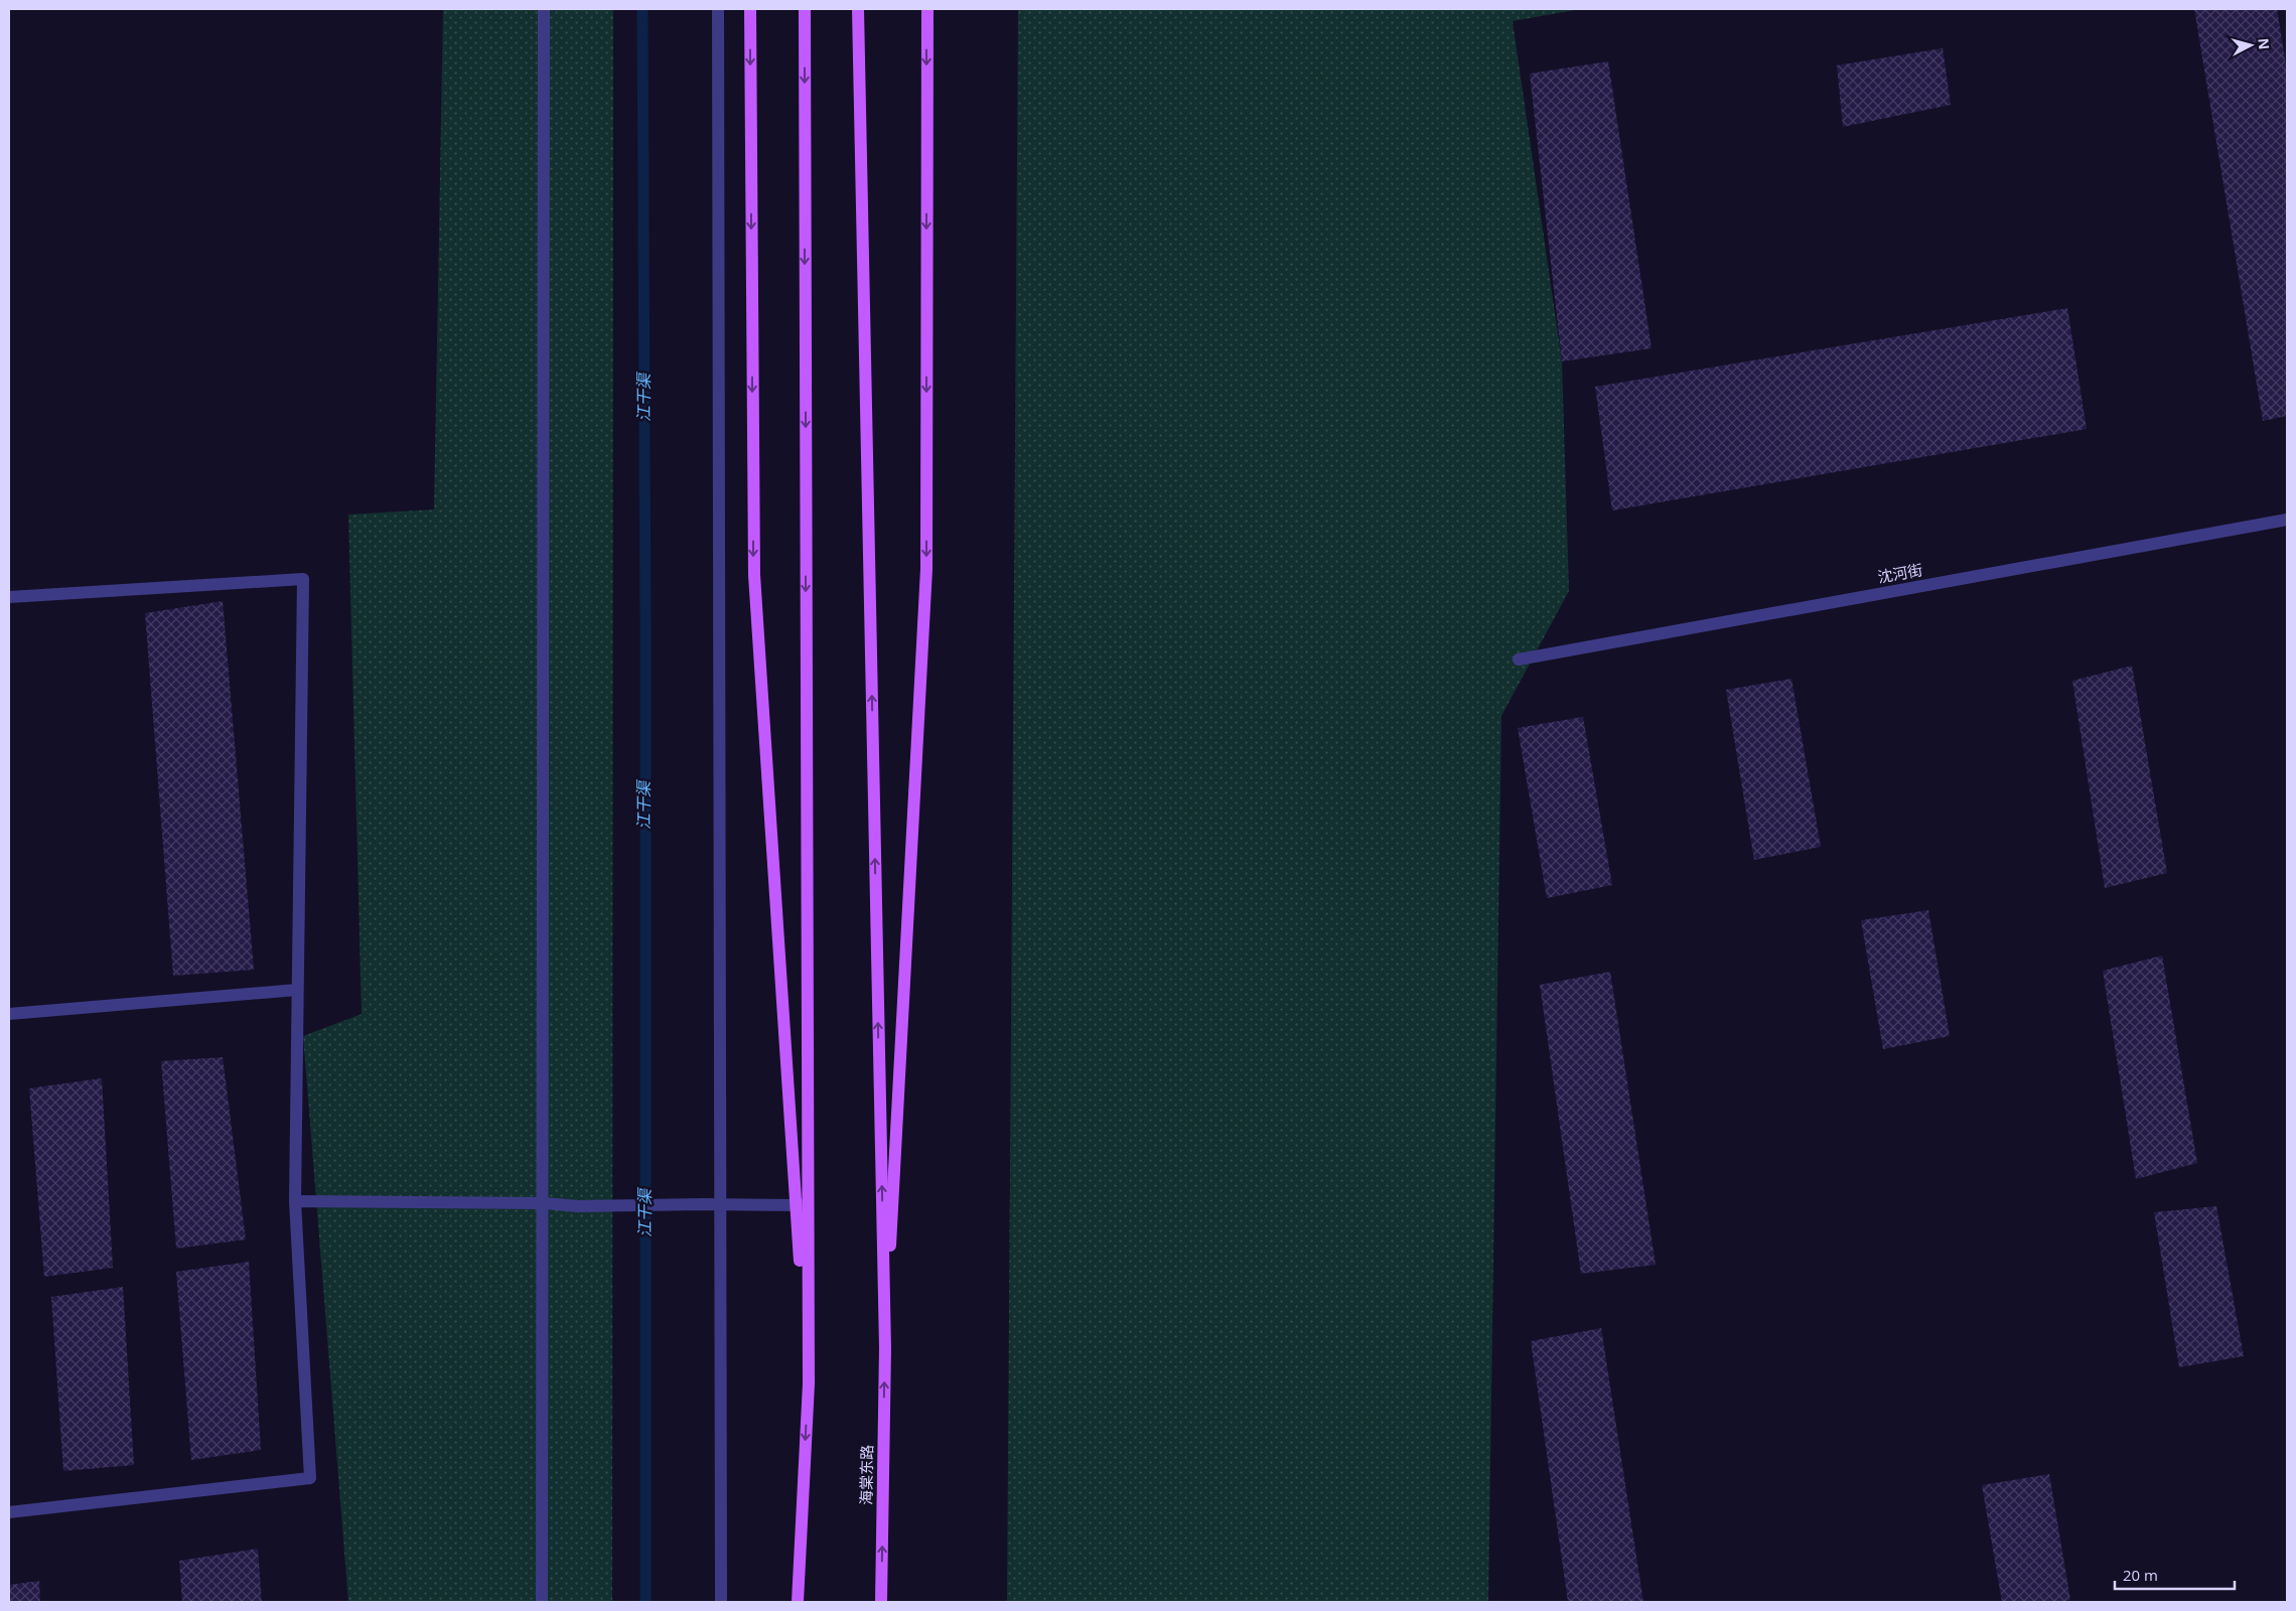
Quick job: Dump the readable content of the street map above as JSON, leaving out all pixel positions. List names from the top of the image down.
{
  "streets": {
    "main road": ["海棠东路"],
    "street": ["沈河街"]
  },
  "water": ["江干渠"],
  "scale_bar": "20 m",
  "north": "right"
}
